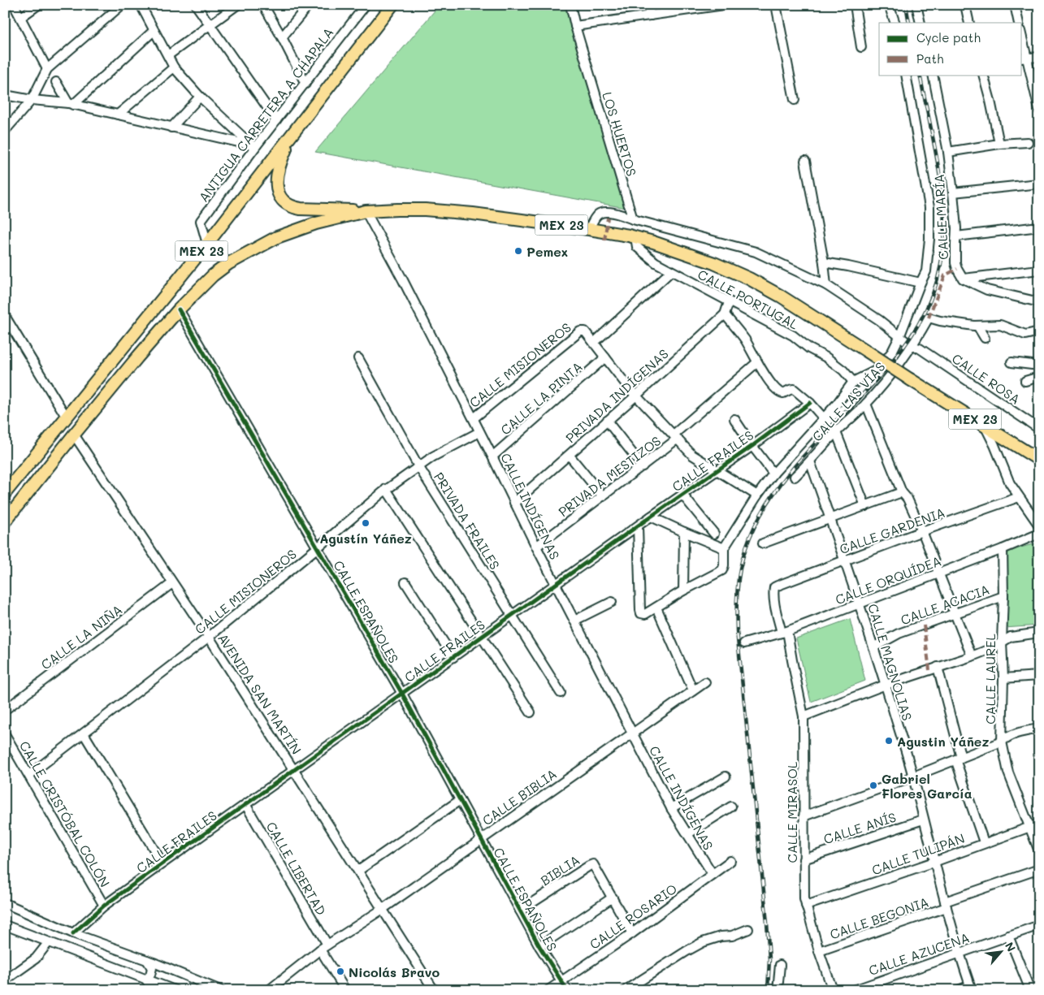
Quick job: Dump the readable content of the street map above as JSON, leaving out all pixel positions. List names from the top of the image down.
{
  "streets": {
    "highway": ["MEX 23"],
    "street": [
      "ANTIGUA CARRETERA A CHAPALA",
      "LOS HUERTOS",
      "CALLE MARÍA",
      "CALLE PORTUGAL",
      "CALLE MISIONEROS",
      "CALLE ROSA",
      "PRIVADA INDÍGENAS",
      "CALLE LA PINTA",
      "CALLE LAS VÍAS",
      "CALLE FRAILES",
      "PRIVADA MESTIZOS",
      "CALLE INDÍGENAS",
      "PRIVADA FRAILES",
      "CALLE GARDENIA",
      "CALLE ORQUÍDEA",
      "CALLE ACACIA",
      "CALLE ESPAÑOLES",
      "CALLE LA NIÑA",
      "CALLE MAGNOLIAS",
      "CALLE LAUREL",
      "AVENIDA SAN MARTÍN",
      "CALLE BIBLIA",
      "CALLE MIRASOL",
      "CALLE CRISTÓBAL COLÓN",
      "CALLE ANÍS",
      "CALLE TULIPÁN",
      "CALLE LIBERTAD",
      "BIBLIA",
      "CALLE ROSARIO",
      "CALLE BEGONIA",
      "CALLE AZUCENA"
    ]
  },
  "crossings": [
    ["ANTIGUA CARRETERA A CHAPALA", "MEX 23"],
    ["LOS HUERTOS", "CALLE ROSA"],
    ["MEX 23", "CALLE PORTUGAL"],
    ["MEX 23", "CALLE INDÍGENAS"],
    ["MEX 23", "CALLE ESPAÑOLES"],
    ["MEX 23", "AVENIDA SAN MARTÍN"],
    ["CALLE PORTUGAL", "PRIVADA INDÍGENAS"],
    ["CALLE PORTUGAL", "CALLE LAS VÍAS"],
    ["CALLE MISIONEROS", "CALLE INDÍGENAS"],
    ["CALLE MISIONEROS", "PRIVADA FRAILES"],
    ["CALLE MISIONEROS", "CALLE ESPAÑOLES"],
    ["CALLE MISIONEROS", "AVENIDA SAN MARTÍN"],
    ["CALLE MISIONEROS", "CALLE CRISTÓBAL COLÓN"],
    ["CALLE ROSA", "CALLE LAS VÍAS"],
    ["PRIVADA INDÍGENAS", "CALLE INDÍGENAS"],
    ["CALLE LA PINTA", "CALLE INDÍGENAS"],
    ["CALLE LAS VÍAS", "CALLE MAGNOLIAS"],
    ["CALLE FRAILES", "CALLE INDÍGENAS"],
    ["CALLE FRAILES", "PRIVADA FRAILES"],
    ["CALLE FRAILES", "CALLE ESPAÑOLES"],
    ["CALLE FRAILES", "AVENIDA SAN MARTÍN"],
    ["CALLE FRAILES", "CALLE CRISTÓBAL COLÓN"],
    ["CALLE FRAILES", "CALLE LIBERTAD"],
    ["PRIVADA MESTIZOS", "CALLE INDÍGENAS"],
    ["CALLE INDÍGENAS", "CALLE BIBLIA"],
    ["CALLE INDÍGENAS", "CALLE ROSARIO"],
    ["CALLE GARDENIA", "CALLE MAGNOLIAS"],
    ["CALLE GARDENIA", "CALLE MIRASOL"],
    ["CALLE ORQUÍDEA", "CALLE MAGNOLIAS"],
    ["CALLE ORQUÍDEA", "CALLE LAUREL"],
    ["CALLE ORQUÍDEA", "CALLE MIRASOL"],
    ["CALLE ACACIA", "CALLE MAGNOLIAS"],
    ["CALLE ACACIA", "CALLE LAUREL"],
    ["CALLE ESPAÑOLES", "CALLE BIBLIA"],
    ["CALLE ESPAÑOLES", "BIBLIA"],
    ["CALLE ESPAÑOLES", "CALLE ROSARIO"],
    ["CALLE LA NIÑA", "AVENIDA SAN MARTÍN"],
    ["CALLE MAGNOLIAS", "CALLE ANÍS"],
    ["CALLE MAGNOLIAS", "CALLE TULIPÁN"],
    ["CALLE MAGNOLIAS", "CALLE BEGONIA"],
    ["CALLE MAGNOLIAS", "CALLE AZUCENA"],
    ["CALLE LAUREL", "CALLE TULIPÁN"],
    ["AVENIDA SAN MARTÍN", "CALLE BIBLIA"],
    ["CALLE BIBLIA", "CALLE LIBERTAD"],
    ["CALLE MIRASOL", "CALLE ANÍS"],
    ["CALLE MIRASOL", "CALLE TULIPÁN"],
    ["CALLE MIRASOL", "CALLE BEGONIA"]
  ],
  "places": [
    "Pemex",
    "Agustín Yáñez",
    "Agustin Yáñez",
    "Gabriel Flores García",
    "Nicolás Bravo"
  ],
  "legend": ["Cycle path", "Path"],
  "north": "top right"
}
